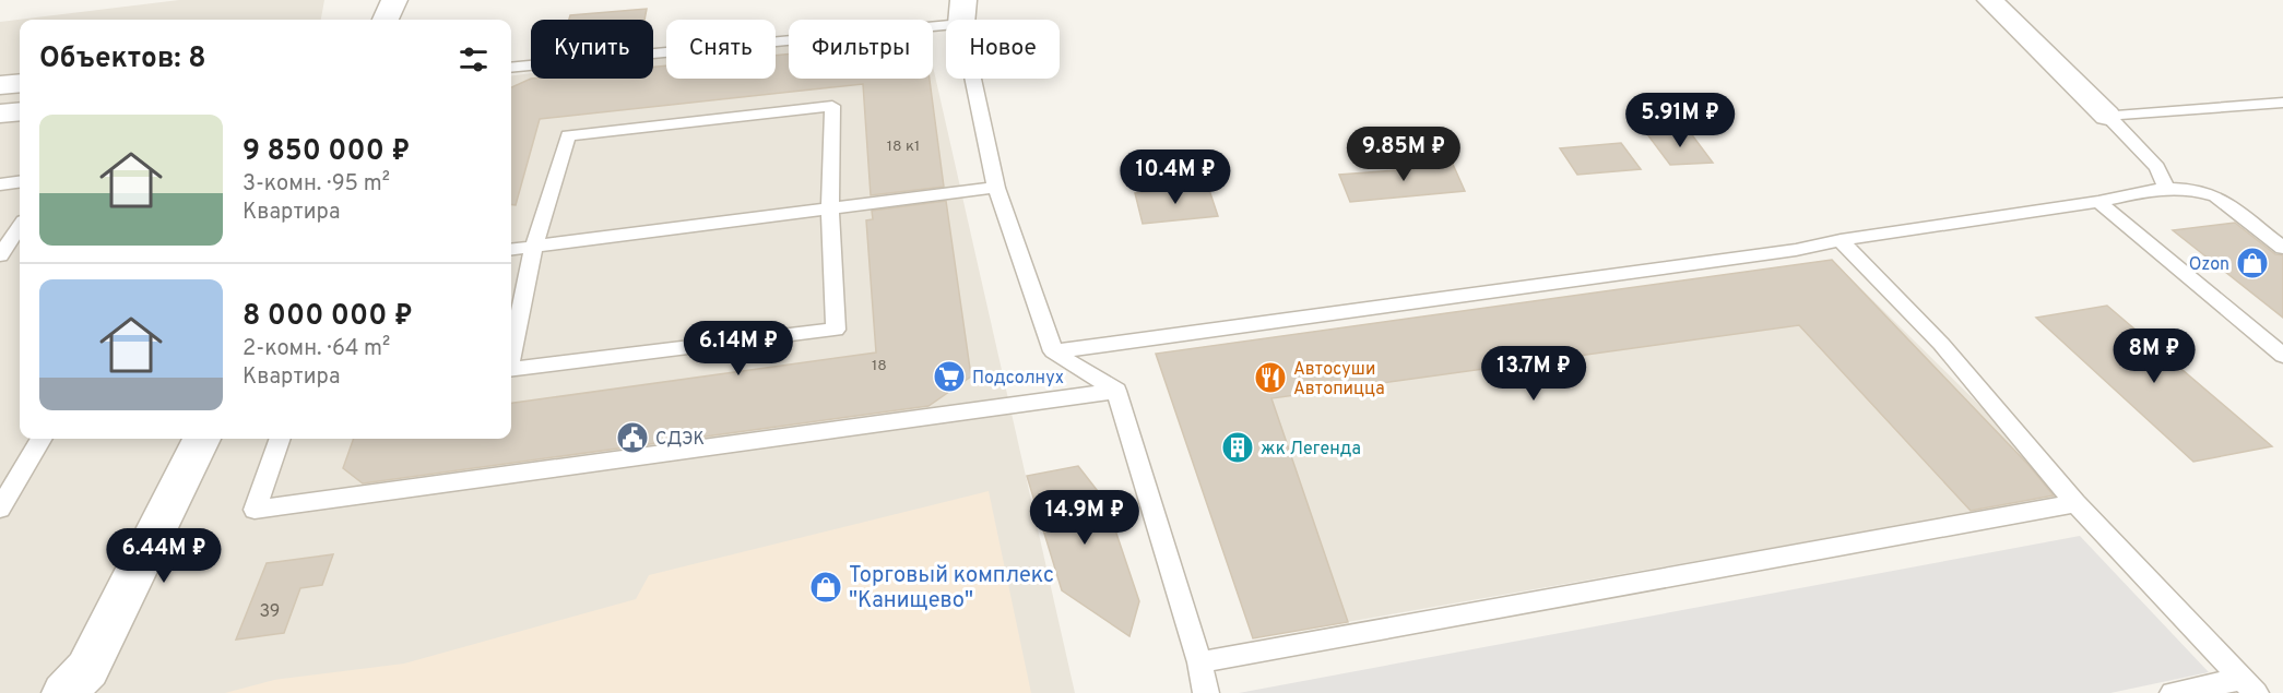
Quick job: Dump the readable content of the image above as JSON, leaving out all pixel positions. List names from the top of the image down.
{
  "places": {
    "shop": ["Ozon", "Торговый комплекс \"Канищево\""],
    "supermarket": ["Подсолнух"],
    "restaurant": ["Автосуши Автопицца"],
    "public building": ["СДЭК"],
    "building": ["жк Легенда"]
  },
  "house_numbers": ["18 к1", "18", "39"],
  "page": {
    "chip": [
      "Купить",
      "Снять",
      "Фильтры",
      "Новое"
    ],
    "heading": "Объектов: 8",
    "price": [
      "5.91M ₽",
      "9.85M ₽",
      "10.4M ₽",
      "6.14M ₽",
      "8M ₽",
      "13.7M ₽",
      "14.9M ₽",
      "6.44M ₽"
    ],
    "list": [
      {
        "name": "9 850 000 ₽",
        "note": "3-комн. · 95 m² · Квартира"
      },
      {
        "name": "8 000 000 ₽",
        "note": "2-комн. · 64 m² · Квартира"
      }
    ]
  }
}
